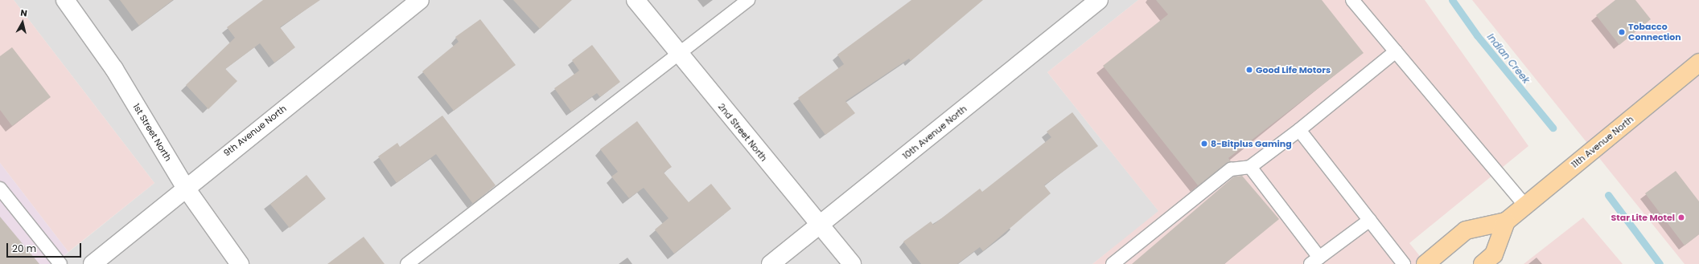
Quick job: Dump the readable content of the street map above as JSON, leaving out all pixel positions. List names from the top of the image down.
{
  "streets": {
    "main road": ["11th Avenue North"],
    "street": [
      "9th Avenue North",
      "1st Street North",
      "2nd Street North",
      "10th Avenue North"
    ]
  },
  "crossings": [
    ["9th Avenue North", "1st Street North"],
    ["2nd Street North", "10th Avenue North"]
  ],
  "water": ["Indian Creek"],
  "places": [
    "Tobacco Connection",
    "Good Life Motors",
    "8-Bitplus Gaming",
    "Star Lite Motel"
  ],
  "scale_bar": "20 m",
  "north": "top"
}
